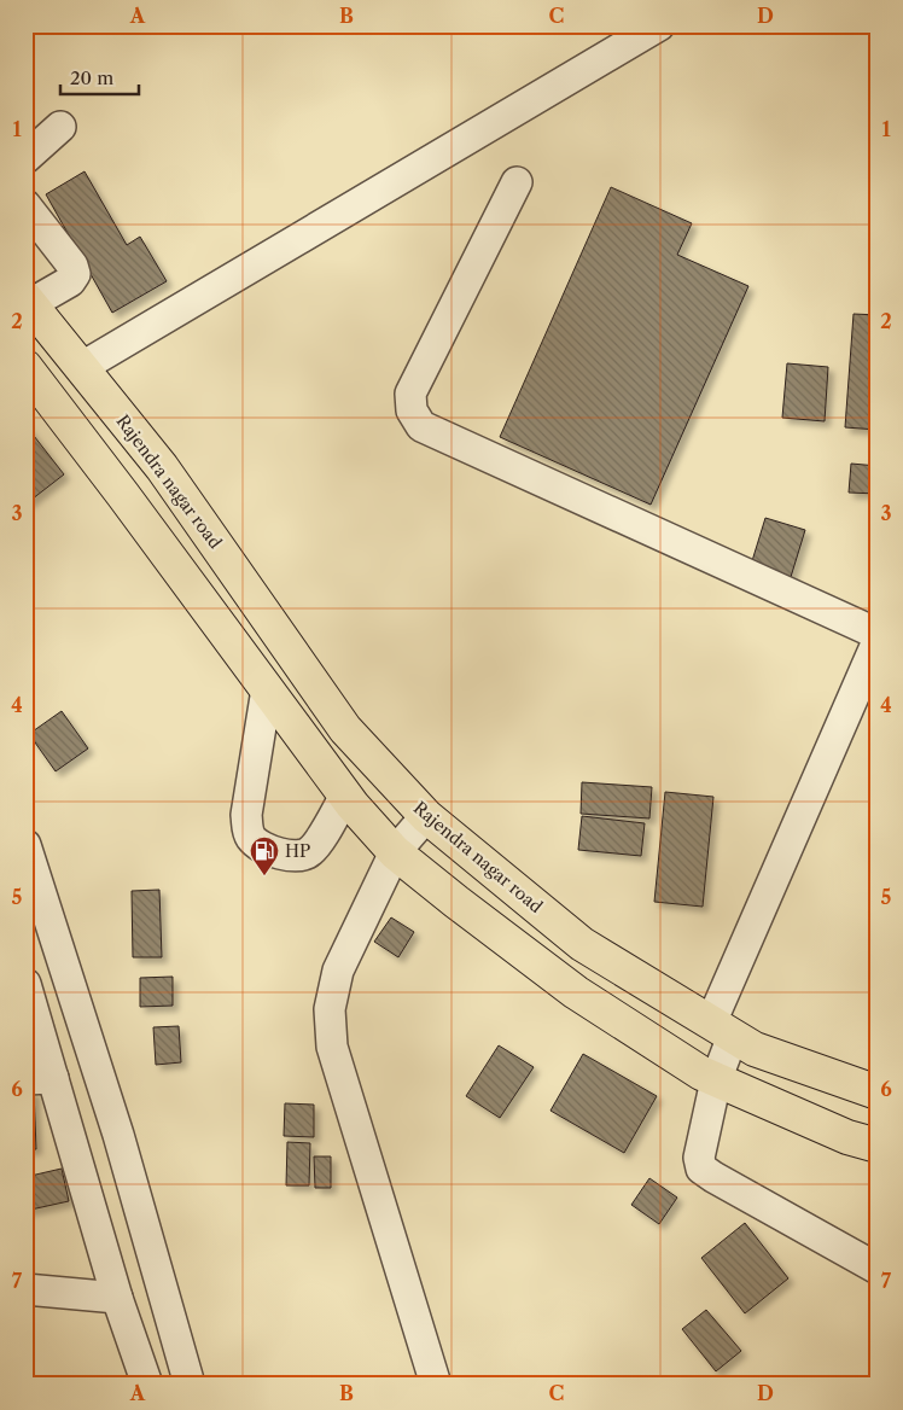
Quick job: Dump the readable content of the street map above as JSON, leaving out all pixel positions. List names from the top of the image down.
{
  "streets": {
    "main road": ["Rajendra nagar road"]
  },
  "places": {
    "fuel station": ["HP"]
  },
  "scale_bar": "20 m",
  "grid": {
    "columns": [
      "A",
      "B",
      "C",
      "D"
    ],
    "rows": [
      "1",
      "2",
      "3",
      "4",
      "5",
      "6",
      "7"
    ]
  }
}
